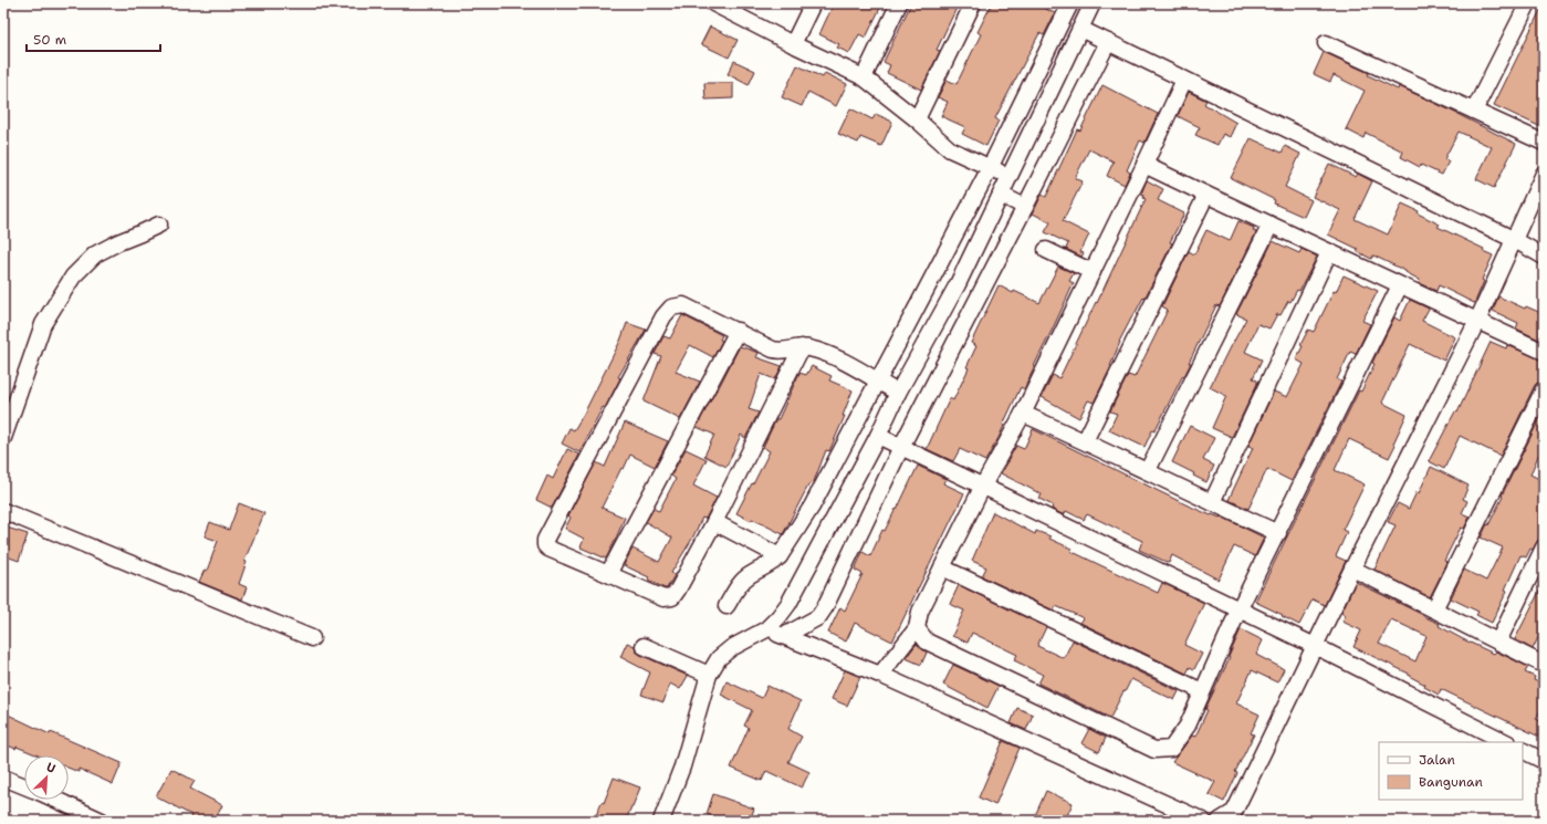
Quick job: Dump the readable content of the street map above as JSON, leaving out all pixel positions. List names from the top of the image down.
{
  "legend": ["Jalan", "Bangunan"],
  "scale_bar": "50 m",
  "north": "top right"
}
